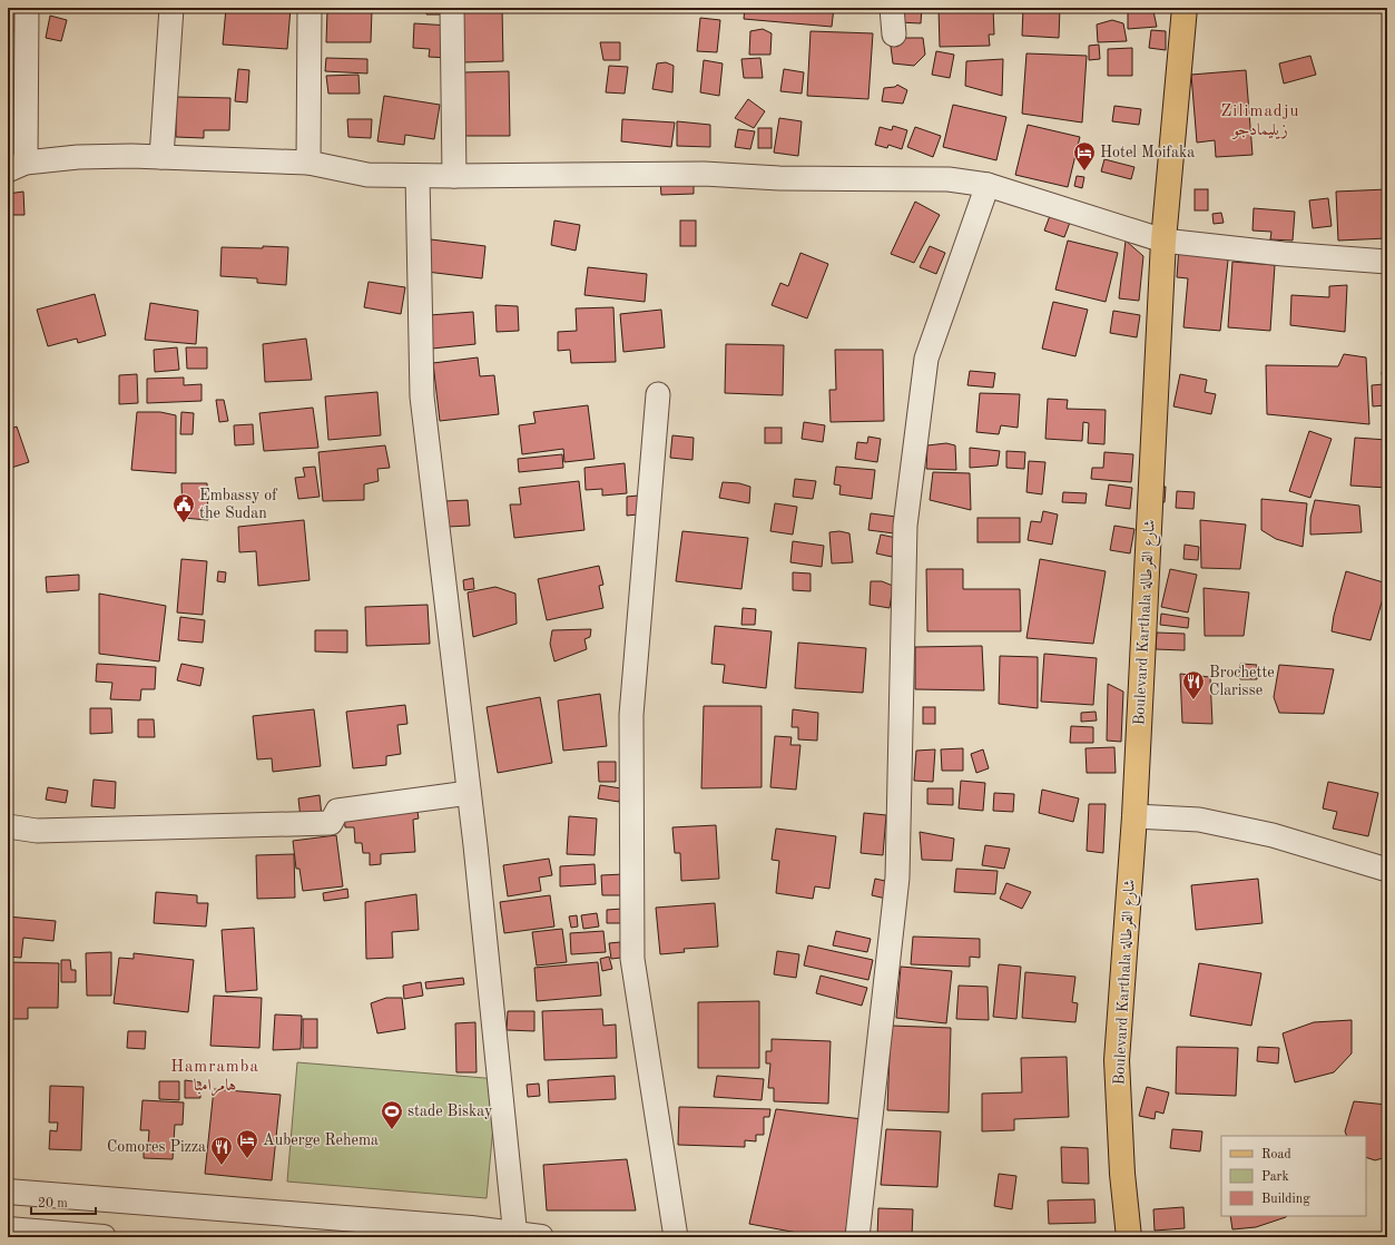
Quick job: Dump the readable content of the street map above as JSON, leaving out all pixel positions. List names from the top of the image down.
{
  "streets": {
    "main road": ["Boulevard Karthala شارع القرطالة"]
  },
  "districts": ["Zilimadju زيليمادجو", "Hamramba هامرامبا"],
  "places": {
    "hotel": ["Hotel Moifaka", "Auberge Rehema"],
    "public building": ["Embassy of the Sudan"],
    "restaurant": ["Brochette Clarisse", "Comores Pizza"],
    "sports": ["stade Biskay"]
  },
  "legend": ["Road", "Park", "Building"],
  "scale_bar": "20 m"
}
